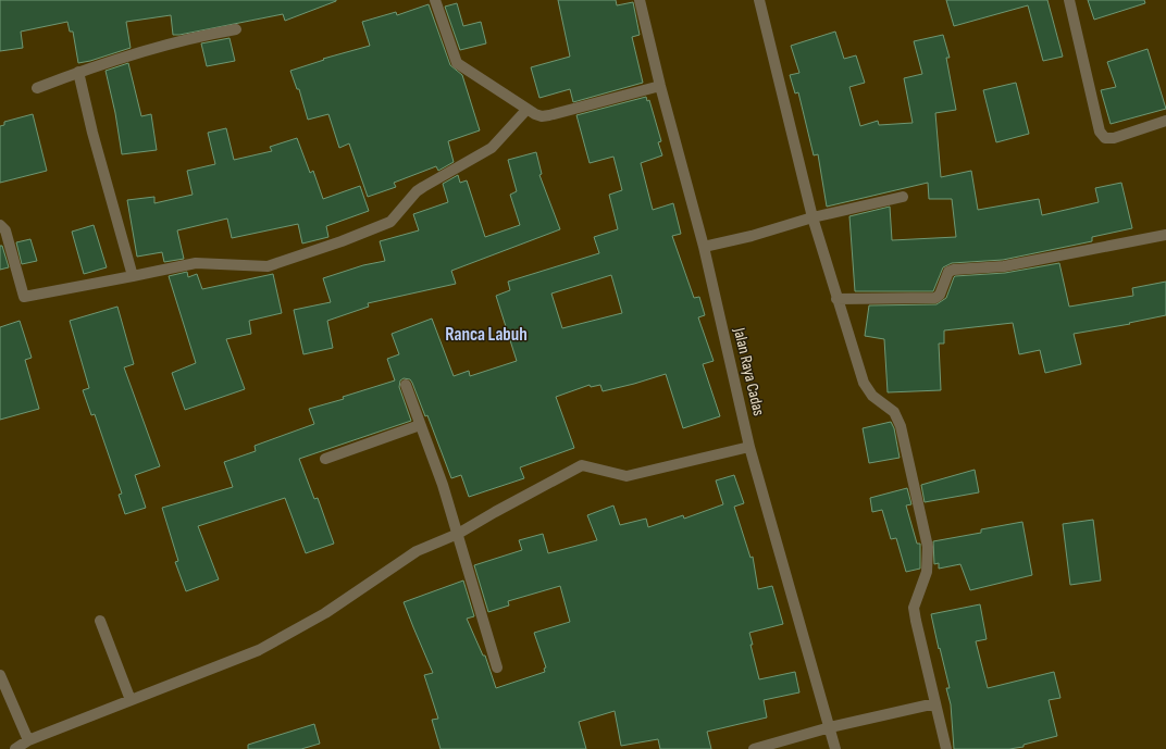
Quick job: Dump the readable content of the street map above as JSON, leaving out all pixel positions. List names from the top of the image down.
{
  "streets": {
    "street": ["Jalan Raya Cadas"]
  },
  "districts": ["Ranca Labuh"]
}
